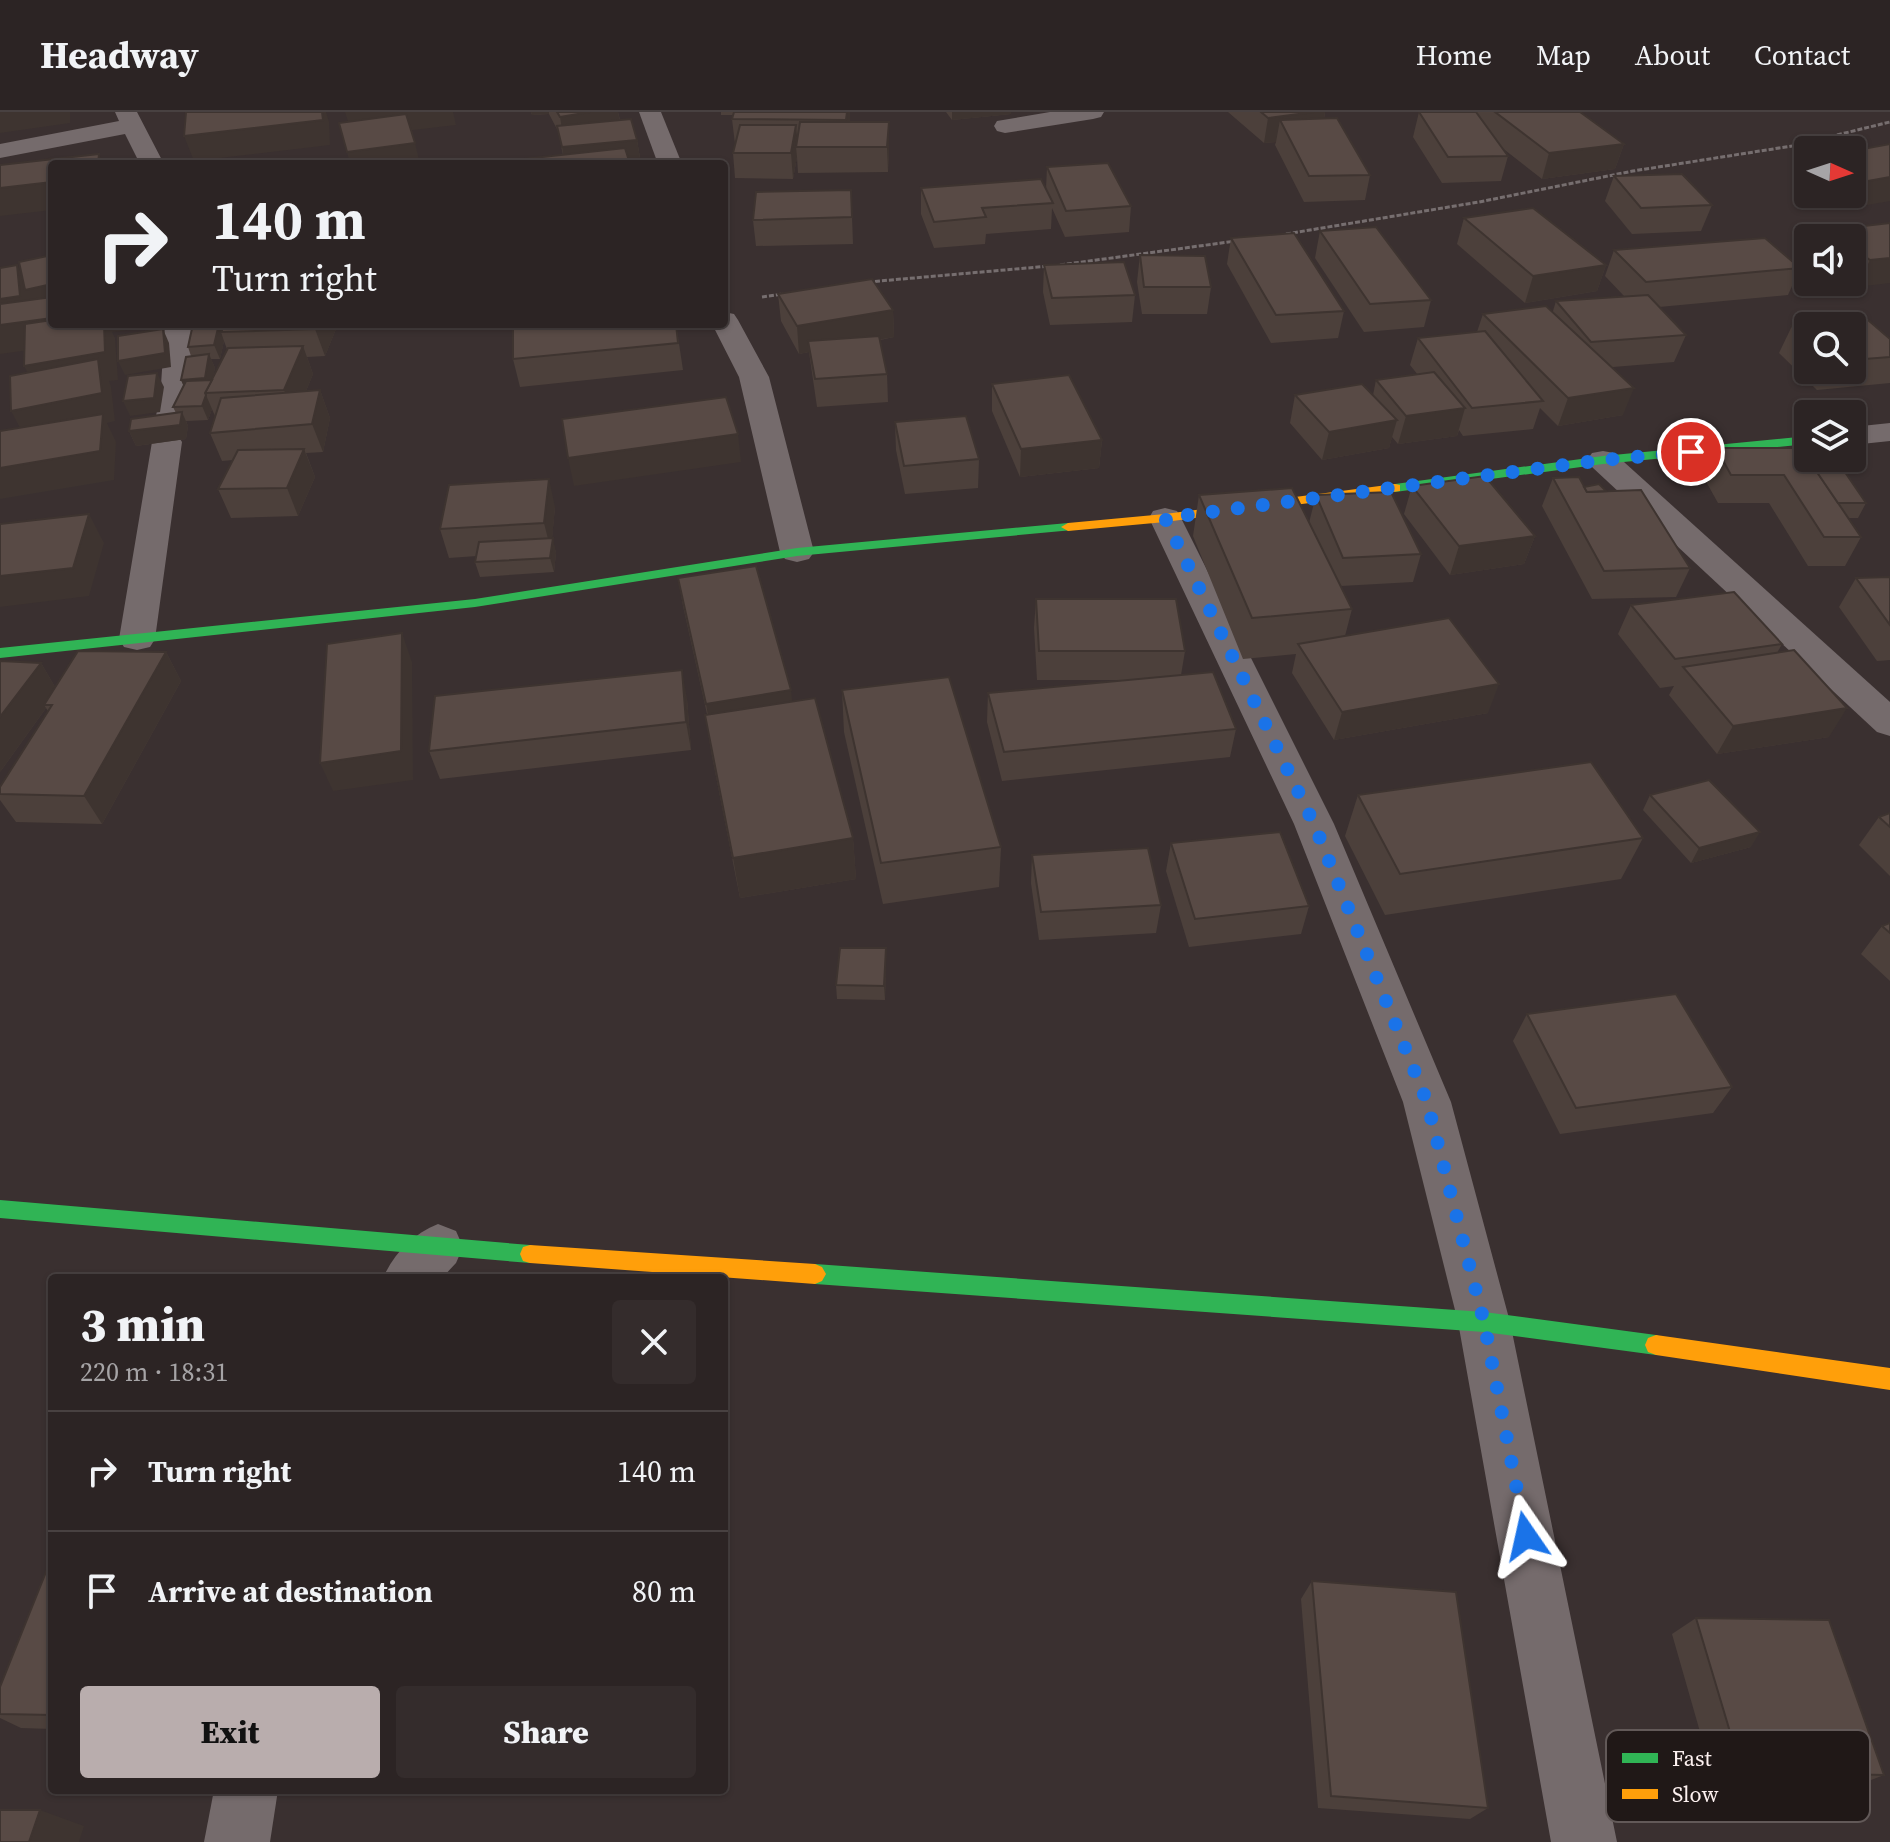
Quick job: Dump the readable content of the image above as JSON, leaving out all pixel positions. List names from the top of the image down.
{
  "legend": ["Fast", "Slow"],
  "north": "right",
  "page": {
    "header": "Headway",
    "nav": [
      "Home",
      "Map",
      "About",
      "Contact"
    ],
    "turn": ["140 m", "Turn right"],
    "heading": ["3 min", "220 m · 18:31"],
    "list": [
      {
        "name": "Turn right",
        "value": "140 m"
      },
      {
        "name": "Arrive at destination",
        "value": "80 m"
      }
    ],
    "buttons": ["Exit", "Share"]
  }
}
